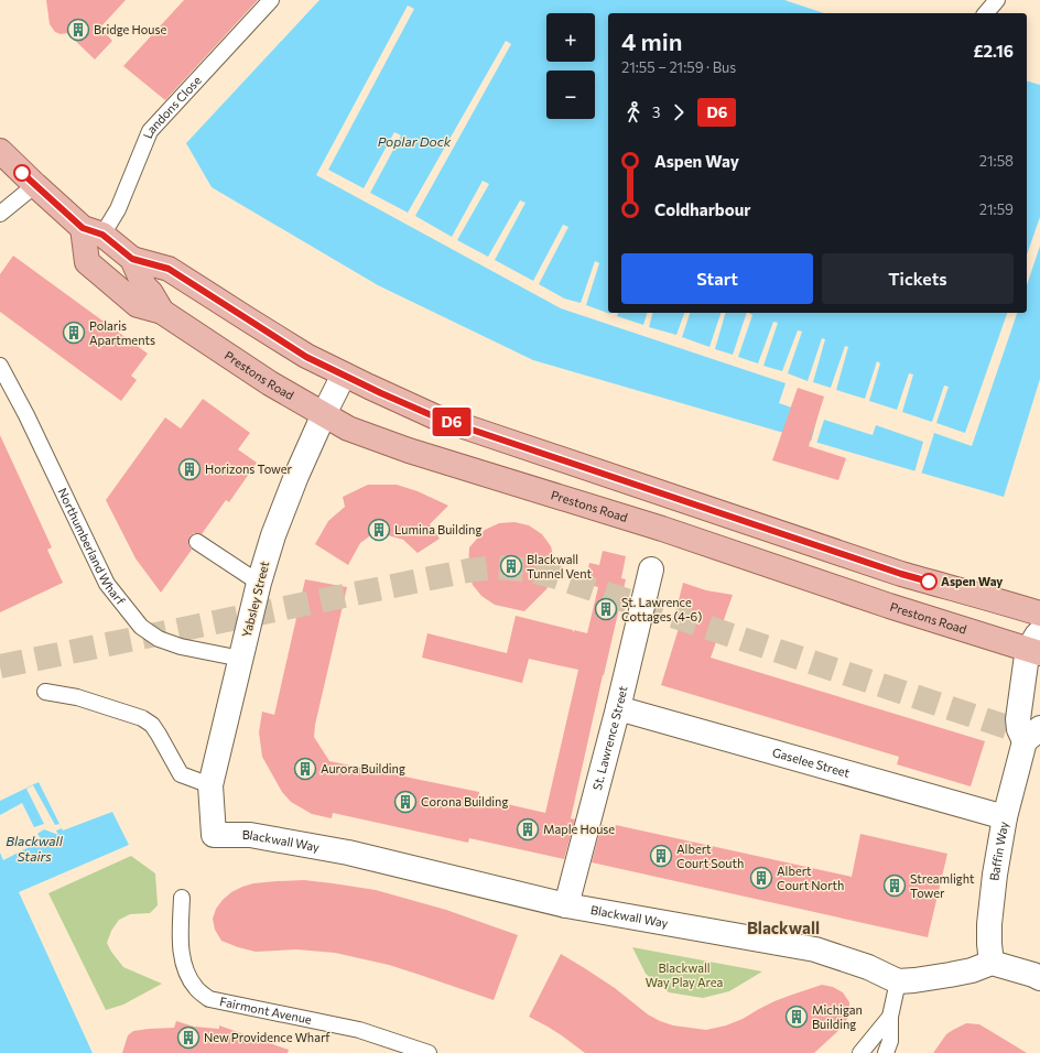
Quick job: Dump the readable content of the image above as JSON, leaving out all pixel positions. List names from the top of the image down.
{
  "streets": {
    "main road": ["Prestons Road"],
    "street": [
      "Yabsley Street",
      "St. Lawrence Street",
      "Gaselee Street",
      "Blackwall Way",
      "Baffin Way"
    ],
    "lane": ["Landons Close", "Northumberland Wharf", "Fairmont Avenue"]
  },
  "crossings": [
    ["Landons Close", "Prestons Road"],
    ["Prestons Road", "Yabsley Street"],
    ["Prestons Road", "Baffin Way"],
    ["Northumberland Wharf", "Yabsley Street"],
    ["Yabsley Street", "Blackwall Way"],
    ["St. Lawrence Street", "Gaselee Street"],
    ["St. Lawrence Street", "Blackwall Way"],
    ["Gaselee Street", "Baffin Way"]
  ],
  "districts": ["Blackwall"],
  "water": ["Poplar Dock", "Blackwall Stairs"],
  "parks": ["Blackwall Way Play Area"],
  "places": {
    "building": [
      "Bridge House",
      "Polaris Apartments",
      "Horizons Tower",
      "Lumina Building",
      "Blackwall Tunnel Vent",
      "St. Lawrence Cottages (4-6)",
      "Aurora Building",
      "Corona Building",
      "Maple House",
      "Albert Court South",
      "Albert Court North",
      "Streamlight Tower",
      "Michigan Building",
      "New Providence Wharf"
    ],
    "other": ["Aspen Way"]
  },
  "lines": ["bus line D6"],
  "page": {
    "on_map": "D6",
    "map_buttons": ["+", "−"],
    "heading": ["4 min", "21:55 – 21:59 · Bus", "£2.16"],
    "legs": ["3", "D6"],
    "list": [
      {
        "name": "Aspen Way",
        "value": "21:58"
      },
      {
        "name": "Coldharbour",
        "value": "21:59"
      }
    ],
    "buttons": ["Start", "Tickets"]
  }
}
